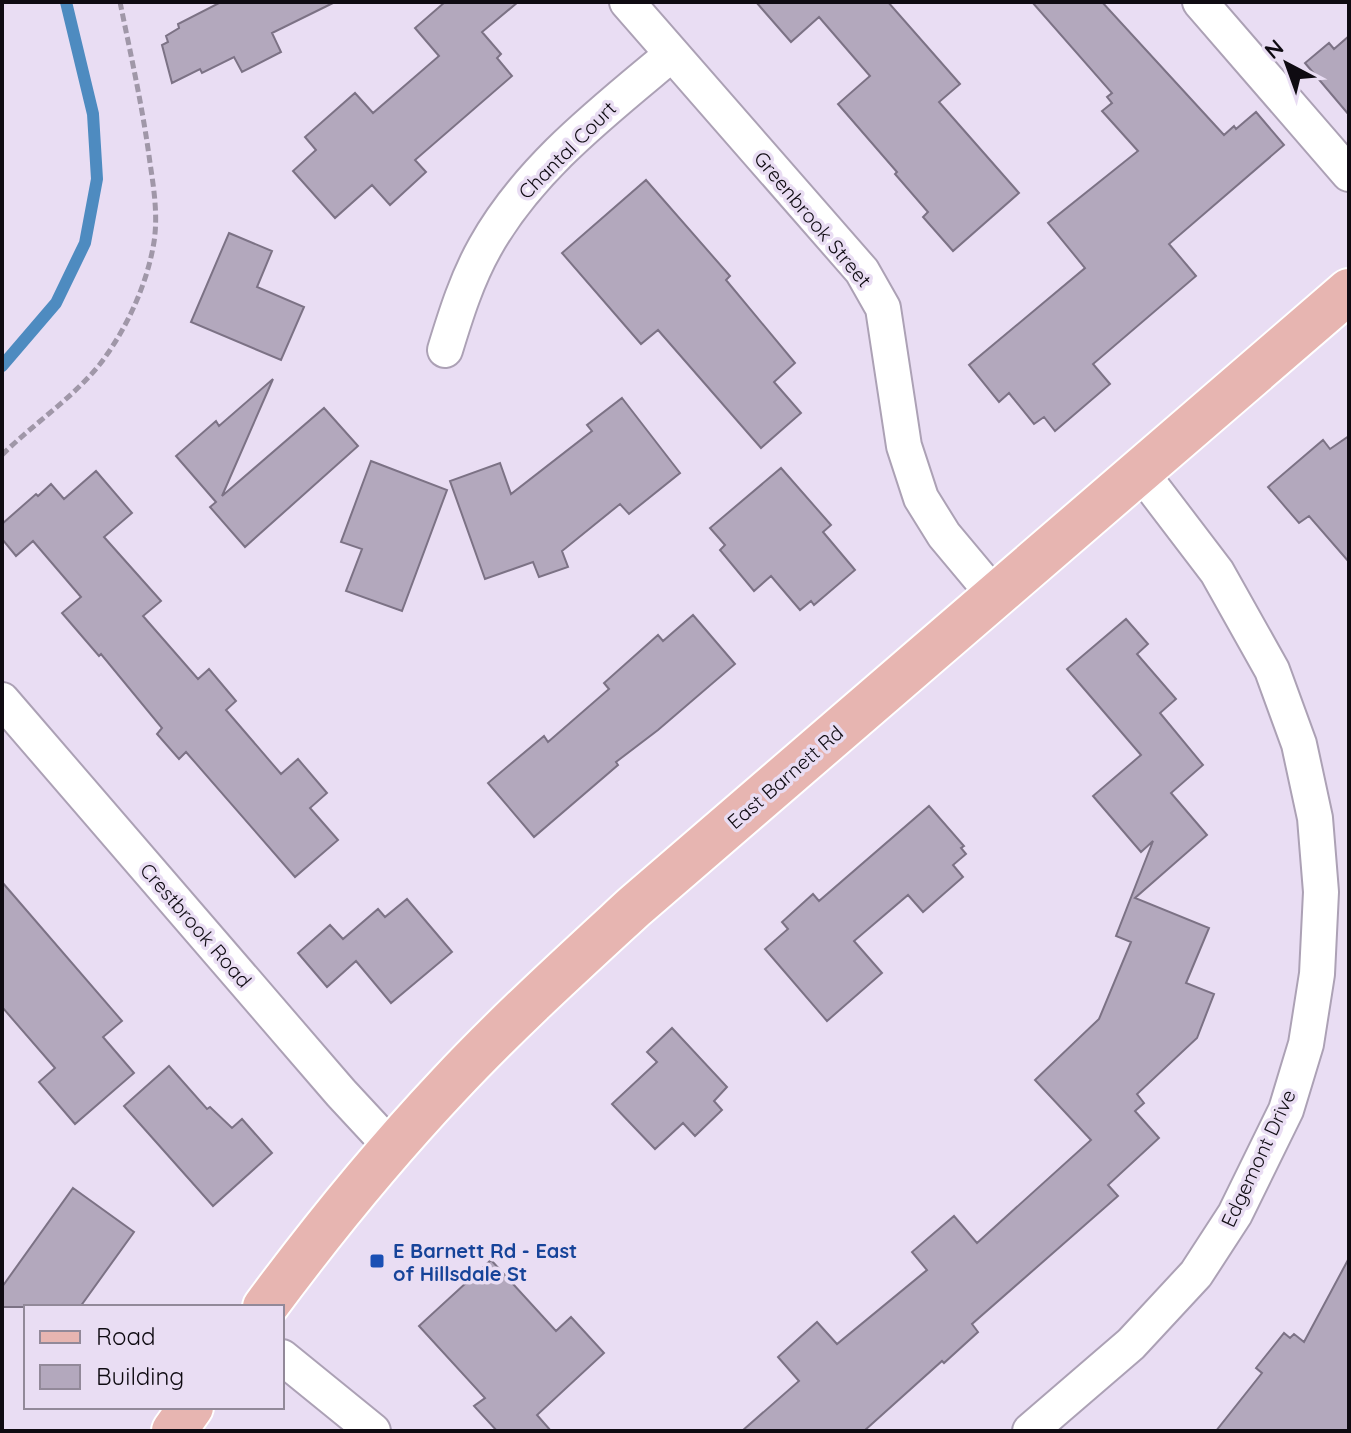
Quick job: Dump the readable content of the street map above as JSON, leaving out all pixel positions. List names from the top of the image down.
{
  "streets": {
    "main road": ["East Barnett Rd"],
    "street": [
      "Chantal Court",
      "Greenbrook Street",
      "Crestbrook Road",
      "Edgemont Drive"
    ]
  },
  "crossings": [
    ["Chantal Court", "Greenbrook Street"],
    ["Greenbrook Street", "East Barnett Rd"],
    ["East Barnett Rd", "Crestbrook Road"],
    ["East Barnett Rd", "Edgemont Drive"]
  ],
  "places": {
    "transit": ["E Barnett Rd - East of Hillsdale St"]
  },
  "legend": ["Road", "Building"],
  "north": "top left"
}
